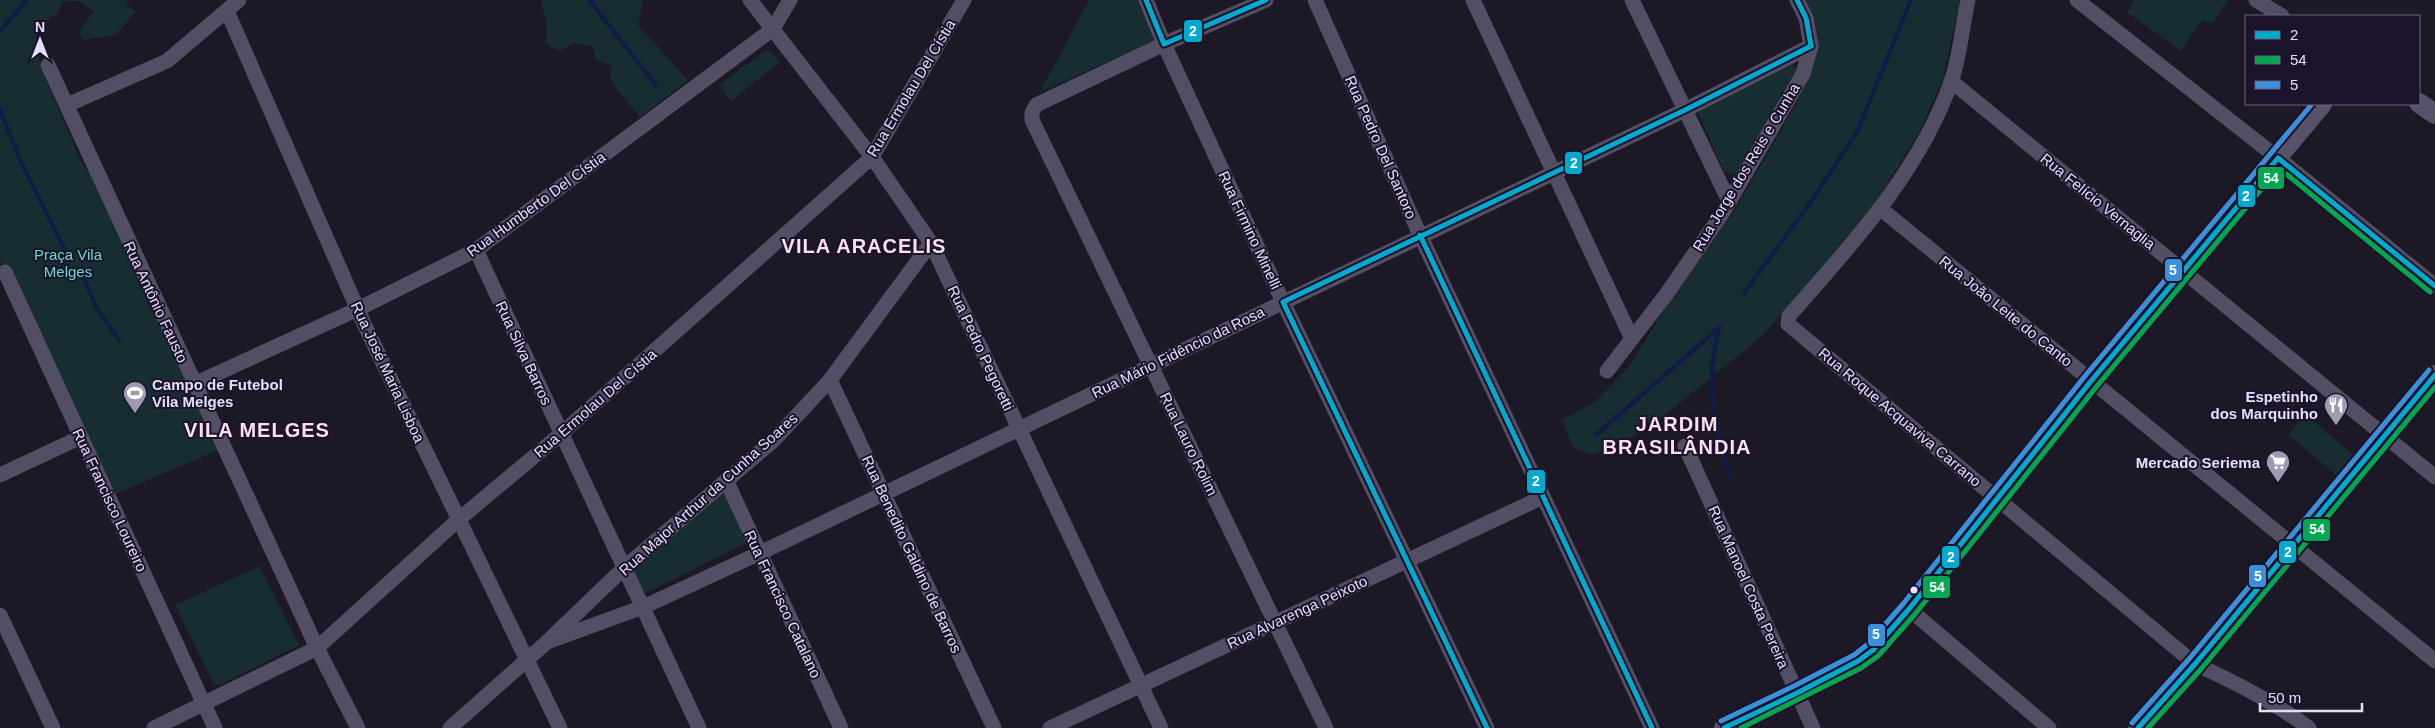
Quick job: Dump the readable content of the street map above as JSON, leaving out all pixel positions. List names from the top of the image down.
{
  "streets": {
    "street": [
      "Rua Ermolau Del Cístia",
      "Rua Pedro Del Santoro",
      "Rua Jorge dos Reis e Cunha",
      "Rua Felício Vernaglia",
      "Rua Humberto Del Cístia",
      "Rua Firmino Minelli",
      "Rua Antônio Fausto",
      "Rua João Leite do Canto",
      "Rua Pedro Pegoretti",
      "Rua Mário Fidêncio da Rosa",
      "Rua Silva Barros",
      "Rua José Maria Lisboa",
      "Rua Roque Acquaviva Carrano",
      "Rua Lauro Rolim",
      "Rua Major Arthur da Cunha Soares",
      "Rua Francisco Loureiro",
      "Rua Benedito Galdino de Barros",
      "Rua Manoel Costa Pereira",
      "Rua Francisco Catalano",
      "Rua Alvarenga Peixoto"
    ]
  },
  "crossings": [
    ["Rua Ermolau Del Cístia", "Rua Antônio Fausto"],
    ["Rua Ermolau Del Cístia", "Rua Pedro Pegoretti"],
    ["Rua Ermolau Del Cístia", "Rua Silva Barros"],
    ["Rua Ermolau Del Cístia", "Rua José Maria Lisboa"],
    ["Rua Ermolau Del Cístia", "Rua Francisco Loureiro"],
    ["Rua Pedro Del Santoro", "Rua Mário Fidêncio da Rosa"],
    ["Rua Pedro Del Santoro", "Rua Alvarenga Peixoto"],
    ["Rua Jorge dos Reis e Cunha", "Rua Mário Fidêncio da Rosa"],
    ["Rua Humberto Del Cístia", "Rua Antônio Fausto"],
    ["Rua Humberto Del Cístia", "Rua Pedro Pegoretti"],
    ["Rua Humberto Del Cístia", "Rua Silva Barros"],
    ["Rua Humberto Del Cístia", "Rua José Maria Lisboa"],
    ["Rua Firmino Minelli", "Rua Mário Fidêncio da Rosa"],
    ["Rua Firmino Minelli", "Rua Lauro Rolim"],
    ["Rua Firmino Minelli", "Rua Alvarenga Peixoto"],
    ["Rua João Leite do Canto", "Rua Roque Acquaviva Carrano"],
    ["Rua Pedro Pegoretti", "Rua Mário Fidêncio da Rosa"],
    ["Rua Pedro Pegoretti", "Rua Major Arthur da Cunha Soares"],
    ["Rua Pedro Pegoretti", "Rua Alvarenga Peixoto"],
    ["Rua Mário Fidêncio da Rosa", "Rua Lauro Rolim"],
    ["Rua Mário Fidêncio da Rosa", "Rua Major Arthur da Cunha Soares"],
    ["Rua Mário Fidêncio da Rosa", "Rua Benedito Galdino de Barros"],
    ["Rua Mário Fidêncio da Rosa", "Rua Francisco Catalano"],
    ["Rua Silva Barros", "Rua Major Arthur da Cunha Soares"],
    ["Rua José Maria Lisboa", "Rua Major Arthur da Cunha Soares"],
    ["Rua Lauro Rolim", "Rua Alvarenga Peixoto"],
    ["Rua Major Arthur da Cunha Soares", "Rua Benedito Galdino de Barros"],
    ["Rua Major Arthur da Cunha Soares", "Rua Francisco Catalano"]
  ],
  "districts": ["VILA ARACELIS", "JARDIM BRASILÂNDIA", "VILA MELGES"],
  "parks": ["Praça Vila Melges"],
  "places": {
    "sports": ["Campo de Futebol Vila Melges"],
    "restaurant": ["Espetinho dos Marquinho"],
    "supermarket": ["Mercado Seriema"]
  },
  "lines": ["transit line 2", "transit line 5", "transit line 54"],
  "legend": ["2", "54", "5"],
  "scale_bar": "50 m",
  "north": "top"
}
